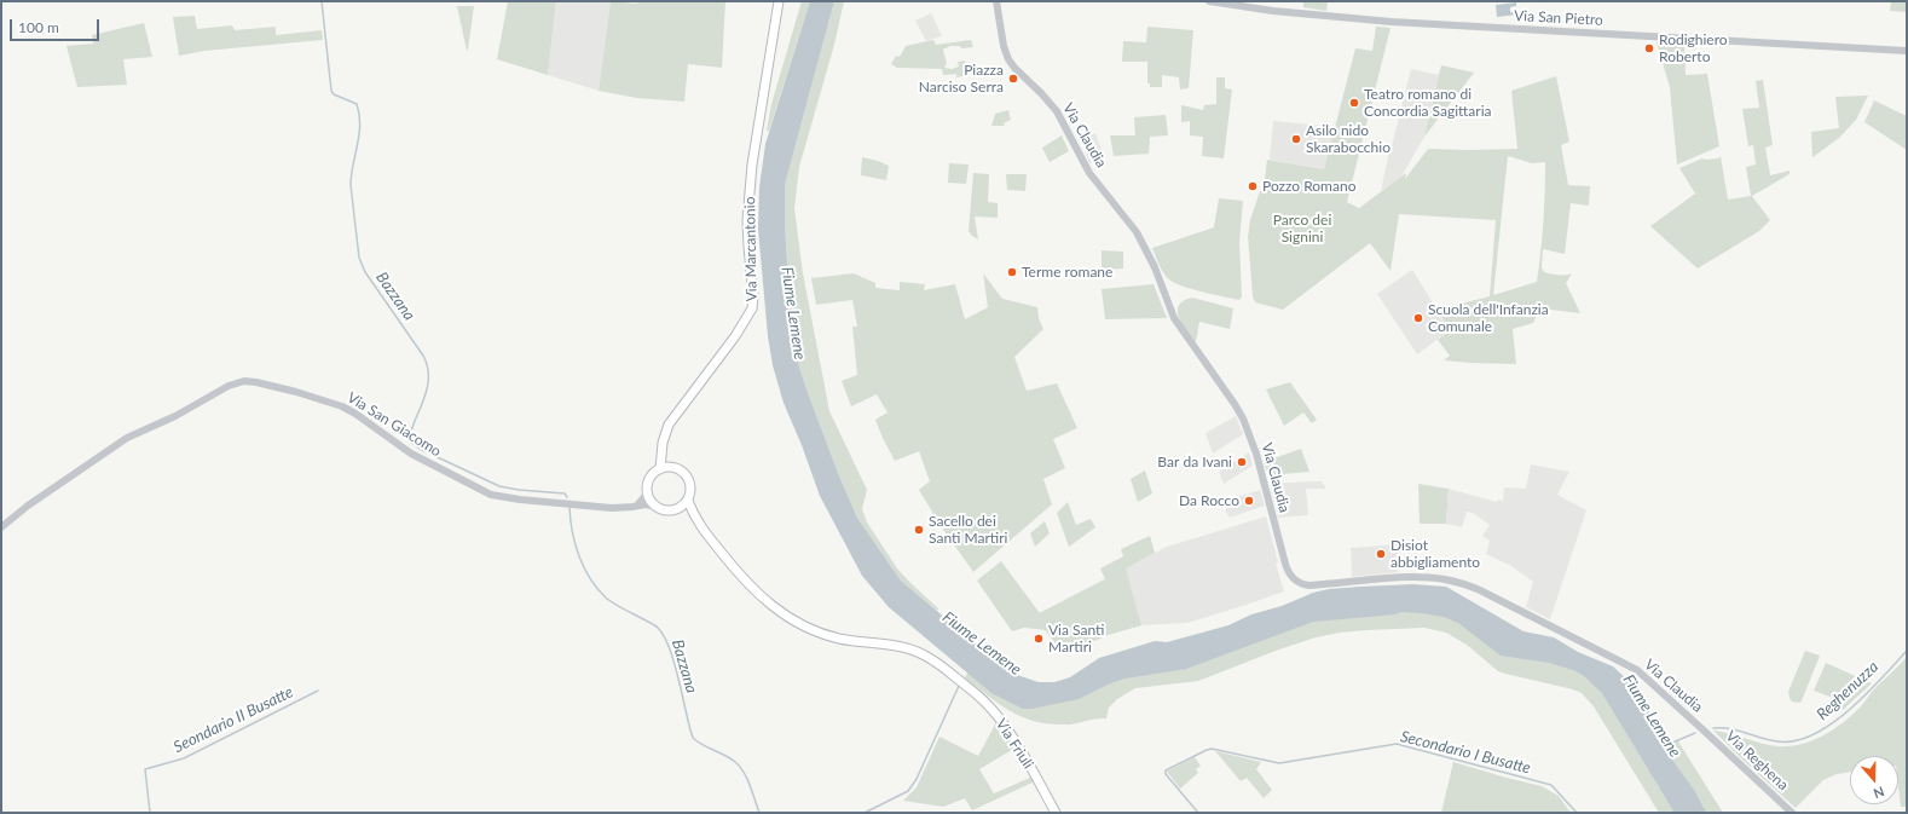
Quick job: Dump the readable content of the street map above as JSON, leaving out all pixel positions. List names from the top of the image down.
{
  "streets": {
    "main road": ["Via Marcantonio", "Via Friuli"],
    "street": [
      "Via San Pietro",
      "Via Claudia",
      "Via San Giacomo",
      "Via Reghena"
    ]
  },
  "crossings": [
    ["Via Claudia", "Via Reghena"],
    ["Via Marcantonio", "Via San Giacomo"]
  ],
  "water": [
    "Bazzana",
    "Fiume Lemene",
    "Reghenuzza",
    "Seondario II Busatte",
    "Secondario I Busatte"
  ],
  "parks": ["Parco dei Signini"],
  "places": [
    "Rodighiero Roberto",
    "Piazza Narciso Serra",
    "Teatro romano di Concordia Sagittaria",
    "Asilo nido Skarabocchio",
    "Pozzo Romano",
    "Terme romane",
    "Scuola dell'Infanzia Comunale",
    "Bar da Ivani",
    "Da Rocco",
    "Sacello dei Santi Martiri",
    "Disiot abbigliamento",
    "Via Santi Martiri"
  ],
  "scale_bar": "100 m",
  "north": "bottom"
}
